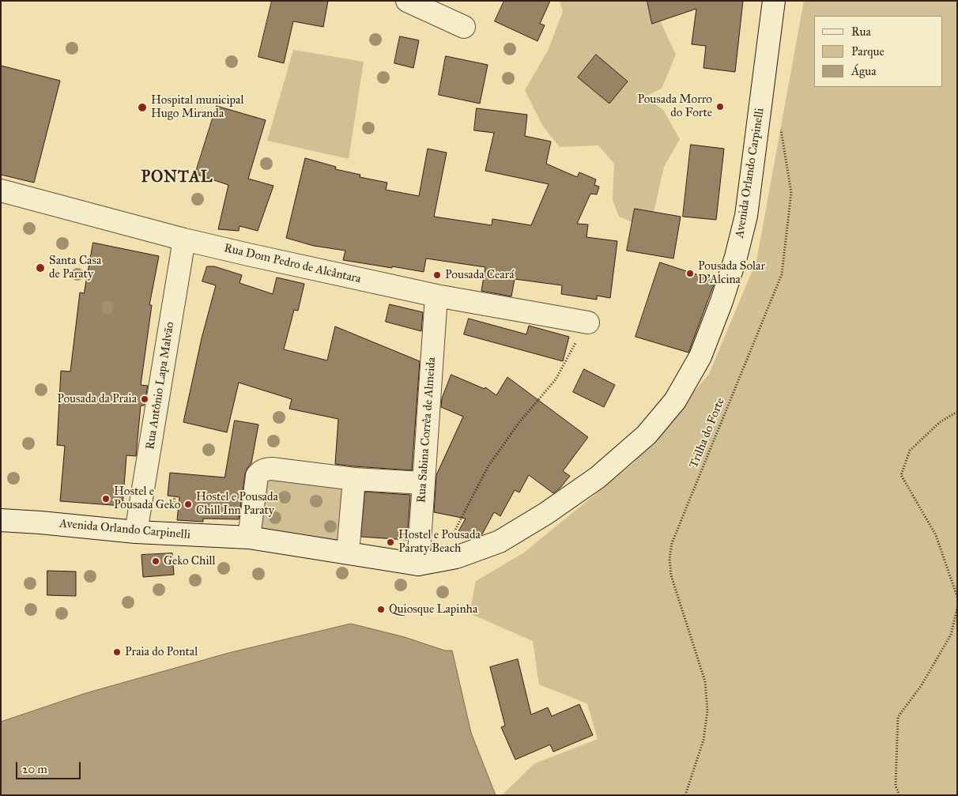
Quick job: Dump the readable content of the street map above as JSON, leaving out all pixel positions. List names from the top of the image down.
{
  "streets": {
    "street": [
      "Avenida Orlando Carpinelli",
      "Rua Dom Pedro de Alcântara",
      "Rua Antônio Lapa Malvão",
      "Rua Sabina Corrêa de Almeida"
    ],
    "path": ["Trilha do Forte"]
  },
  "crossings": [
    ["Avenida Orlando Carpinelli", "Rua Antônio Lapa Malvão"],
    ["Avenida Orlando Carpinelli", "Rua Sabina Corrêa de Almeida"],
    ["Rua Dom Pedro de Alcântara", "Rua Antônio Lapa Malvão"],
    ["Rua Dom Pedro de Alcântara", "Rua Sabina Corrêa de Almeida"]
  ],
  "districts": ["PONTAL"],
  "places": [
    "Pousada Morro do Forte",
    "Hospital municipal Hugo Miranda",
    "Santa Casa de Paraty",
    "Pousada Solar D'Alcina",
    "Pousada Ceará",
    "Pousada da Praia",
    "Hostel e Pousada Geko",
    "Hostel e Pousada Chill Inn Paraty",
    "Hostel e Pousada Paraty Beach",
    "Geko Chill",
    "Quiosque Lapinha",
    "Praia do Pontal"
  ],
  "legend": ["Rua", "Parque", "Água"],
  "scale_bar": "20 m"
}
